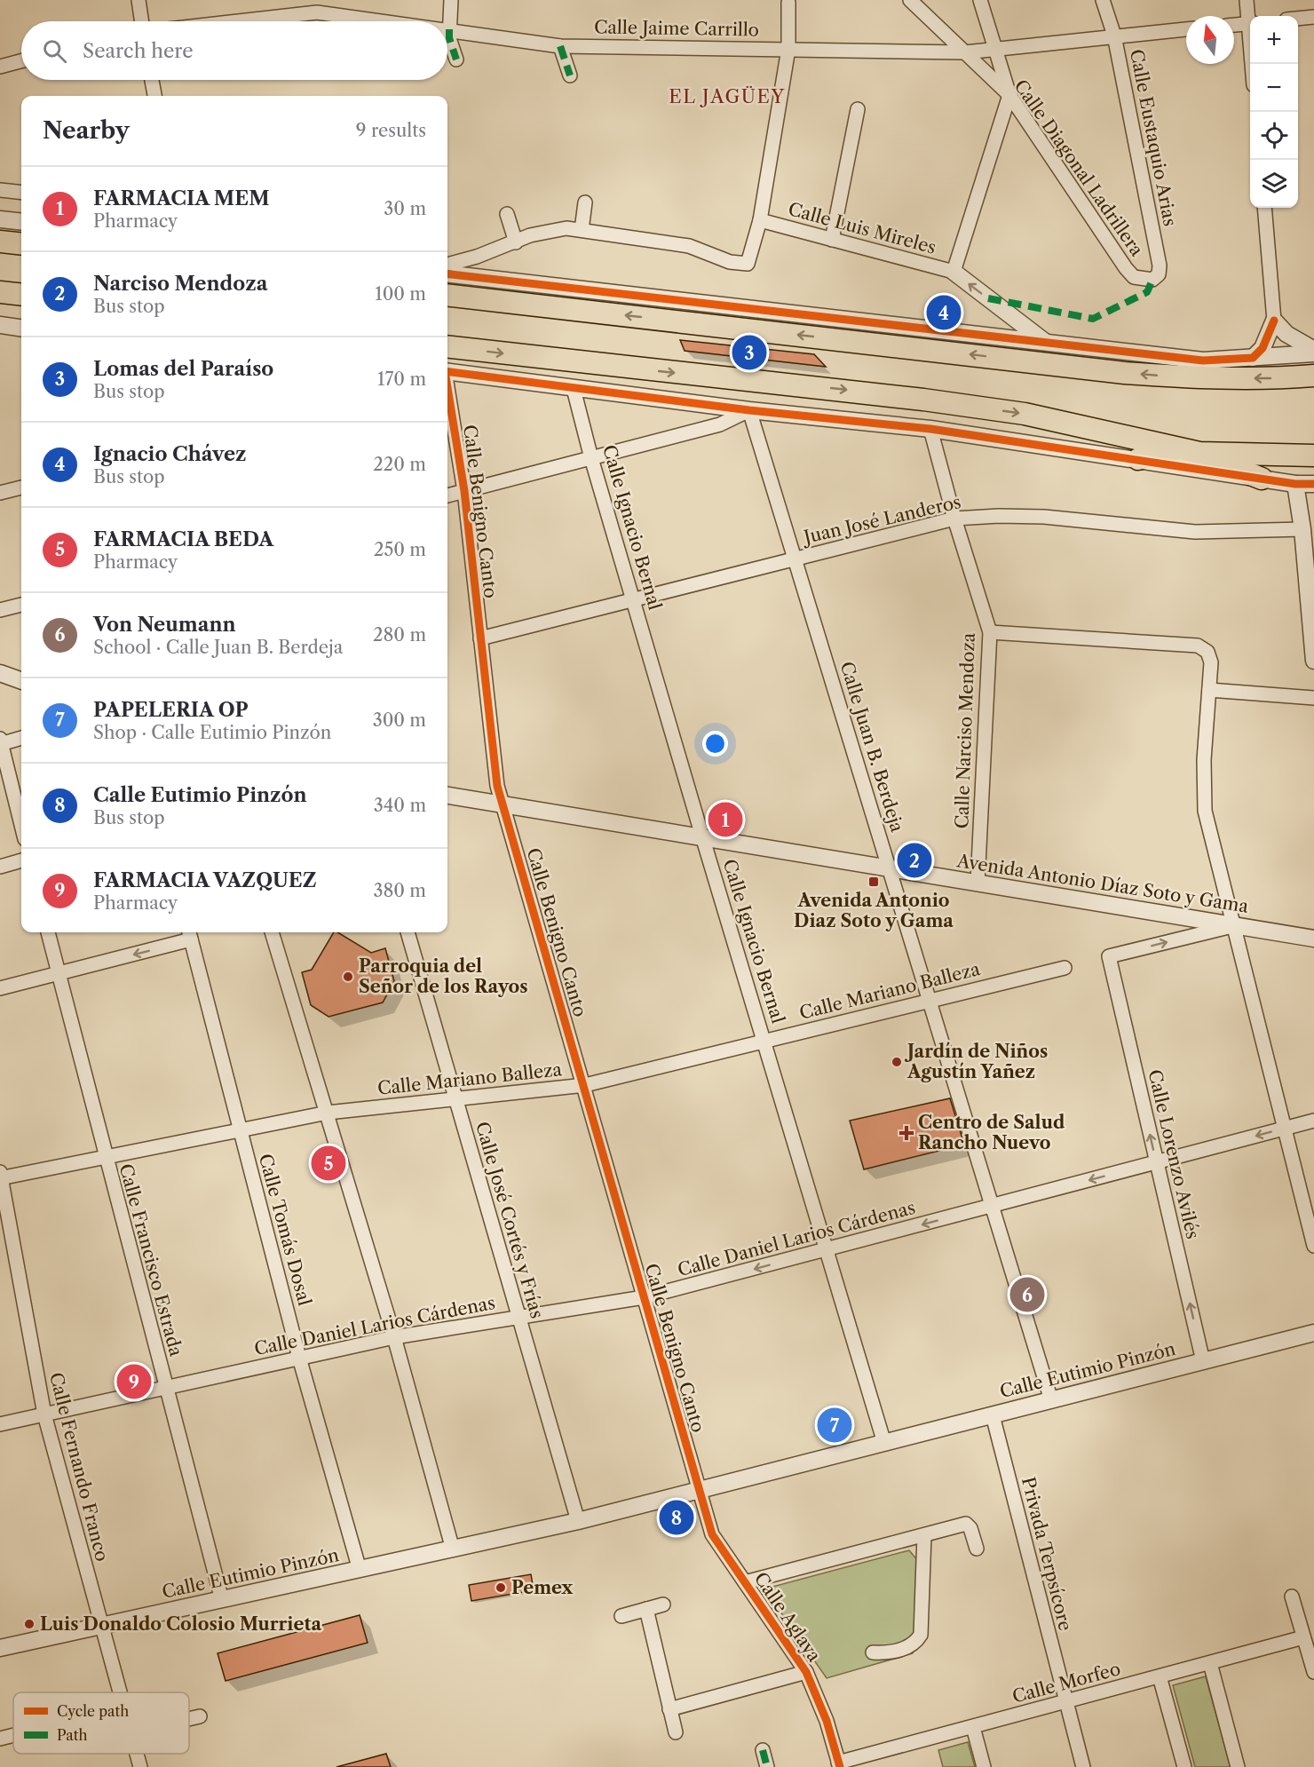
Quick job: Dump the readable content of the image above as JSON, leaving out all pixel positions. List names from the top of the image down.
{
  "streets": {
    "street": [
      "Calle Jaime Carrillo",
      "Calle Eustaquio Arias",
      "Calle Diagonal Ladrillera",
      "Calle Luis Mireles",
      "Calle Benigno Canto",
      "Juan José Landeros",
      "Calle Ignacio Bernal",
      "Calle Narciso Mendoza",
      "Calle Juan B. Berdeja",
      "Avenida Antonio Díaz Soto y Gama",
      "Calle Mariano Balleza",
      "Calle Lorenzo Avilés",
      "Calle José Cortés y Frías",
      "Calle Tomás Dosal",
      "Calle Daniel Larios Cárdenas",
      "Calle Francisco Estrada",
      "Calle Eutimio Pinzón",
      "Calle Fernando Franco",
      "Privada Terpsícore",
      "Calle Aglaya",
      "Calle Morfeo"
    ]
  },
  "crossings": [
    ["Calle Jaime Carrillo", "Calle Eustaquio Arias"],
    ["Calle Jaime Carrillo", "Calle Diagonal Ladrillera"],
    ["Calle Eustaquio Arias", "Calle Diagonal Ladrillera"],
    ["Calle Benigno Canto", "Juan José Landeros"],
    ["Calle Benigno Canto", "Avenida Antonio Díaz Soto y Gama"],
    ["Calle Benigno Canto", "Calle Mariano Balleza"],
    ["Calle Benigno Canto", "Calle Daniel Larios Cárdenas"],
    ["Calle Benigno Canto", "Calle Eutimio Pinzón"],
    ["Calle Benigno Canto", "Calle Aglaya"],
    ["Juan José Landeros", "Calle Ignacio Bernal"],
    ["Juan José Landeros", "Calle Narciso Mendoza"],
    ["Juan José Landeros", "Calle Juan B. Berdeja"],
    ["Calle Ignacio Bernal", "Avenida Antonio Díaz Soto y Gama"],
    ["Calle Ignacio Bernal", "Calle Mariano Balleza"],
    ["Calle Ignacio Bernal", "Calle Daniel Larios Cárdenas"],
    ["Calle Ignacio Bernal", "Calle Eutimio Pinzón"],
    ["Calle Narciso Mendoza", "Avenida Antonio Díaz Soto y Gama"],
    ["Calle Juan B. Berdeja", "Avenida Antonio Díaz Soto y Gama"],
    ["Calle Juan B. Berdeja", "Calle Mariano Balleza"],
    ["Calle Juan B. Berdeja", "Calle Daniel Larios Cárdenas"],
    ["Calle Juan B. Berdeja", "Calle Eutimio Pinzón"],
    ["Avenida Antonio Díaz Soto y Gama", "Calle Lorenzo Avilés"],
    ["Calle Mariano Balleza", "Calle José Cortés y Frías"],
    ["Calle Mariano Balleza", "Calle Tomás Dosal"],
    ["Calle Mariano Balleza", "Calle Francisco Estrada"],
    ["Calle Mariano Balleza", "Calle Fernando Franco"],
    ["Calle Lorenzo Avilés", "Calle Daniel Larios Cárdenas"],
    ["Calle Lorenzo Avilés", "Calle Eutimio Pinzón"],
    ["Calle José Cortés y Frías", "Calle Daniel Larios Cárdenas"],
    ["Calle José Cortés y Frías", "Calle Eutimio Pinzón"],
    ["Calle Tomás Dosal", "Calle Daniel Larios Cárdenas"],
    ["Calle Tomás Dosal", "Calle Eutimio Pinzón"],
    ["Calle Daniel Larios Cárdenas", "Calle Francisco Estrada"],
    ["Calle Daniel Larios Cárdenas", "Calle Fernando Franco"],
    ["Calle Francisco Estrada", "Calle Eutimio Pinzón"],
    ["Calle Eutimio Pinzón", "Calle Fernando Franco"],
    ["Calle Eutimio Pinzón", "Privada Terpsícore"],
    ["Calle Eutimio Pinzón", "Calle Aglaya"],
    ["Privada Terpsícore", "Calle Morfeo"],
    ["Calle Aglaya", "Calle Morfeo"]
  ],
  "one_way": ["Calle Lorenzo Avilés", "Calle Daniel Larios Cárdenas"],
  "districts": ["EL JAGÜEY"],
  "places": {
    "transit": ["Avenida Antonio Diaz Soto y Gama"],
    "other": [
      "Parroquia del Señor de los Rayos",
      "Jardín de Niños Agustín Yañez",
      "Pemex",
      "Luis Donaldo Colosio Murrieta"
    ],
    "health": ["Centro de Salud Rancho Nuevo"]
  },
  "legend": ["Cycle path", "Path"],
  "north": "top",
  "page": {
    "map_buttons": ["+", "−"],
    "search": "Search here",
    "heading": ["Nearby", "9 results"],
    "list": [
      {
        "mark": "1",
        "name": "FARMACIA MEM",
        "note": "Pharmacy",
        "value": "30 m"
      },
      {
        "mark": "2",
        "name": "Narciso Mendoza",
        "note": "Bus stop",
        "value": "100 m"
      },
      {
        "mark": "3",
        "name": "Lomas del Paraíso",
        "note": "Bus stop",
        "value": "170 m"
      },
      {
        "mark": "4",
        "name": "Ignacio Chávez",
        "note": "Bus stop",
        "value": "220 m"
      },
      {
        "mark": "5",
        "name": "FARMACIA BEDA",
        "note": "Pharmacy",
        "value": "250 m"
      },
      {
        "mark": "6",
        "name": "Von Neumann",
        "note": "School · Calle Juan B. Berdeja",
        "value": "280 m"
      },
      {
        "mark": "7",
        "name": "PAPELERIA OP",
        "note": "Shop · Calle Eutimio Pinzón",
        "value": "300 m"
      },
      {
        "mark": "8",
        "name": "Calle Eutimio Pinzón",
        "note": "Bus stop",
        "value": "340 m"
      },
      {
        "mark": "9",
        "name": "FARMACIA VAZQUEZ",
        "note": "Pharmacy",
        "value": "380 m"
      }
    ],
    "pins": [
      "4",
      "3",
      "1",
      "2",
      "5",
      "6",
      "9",
      "7",
      "8"
    ]
  }
}
